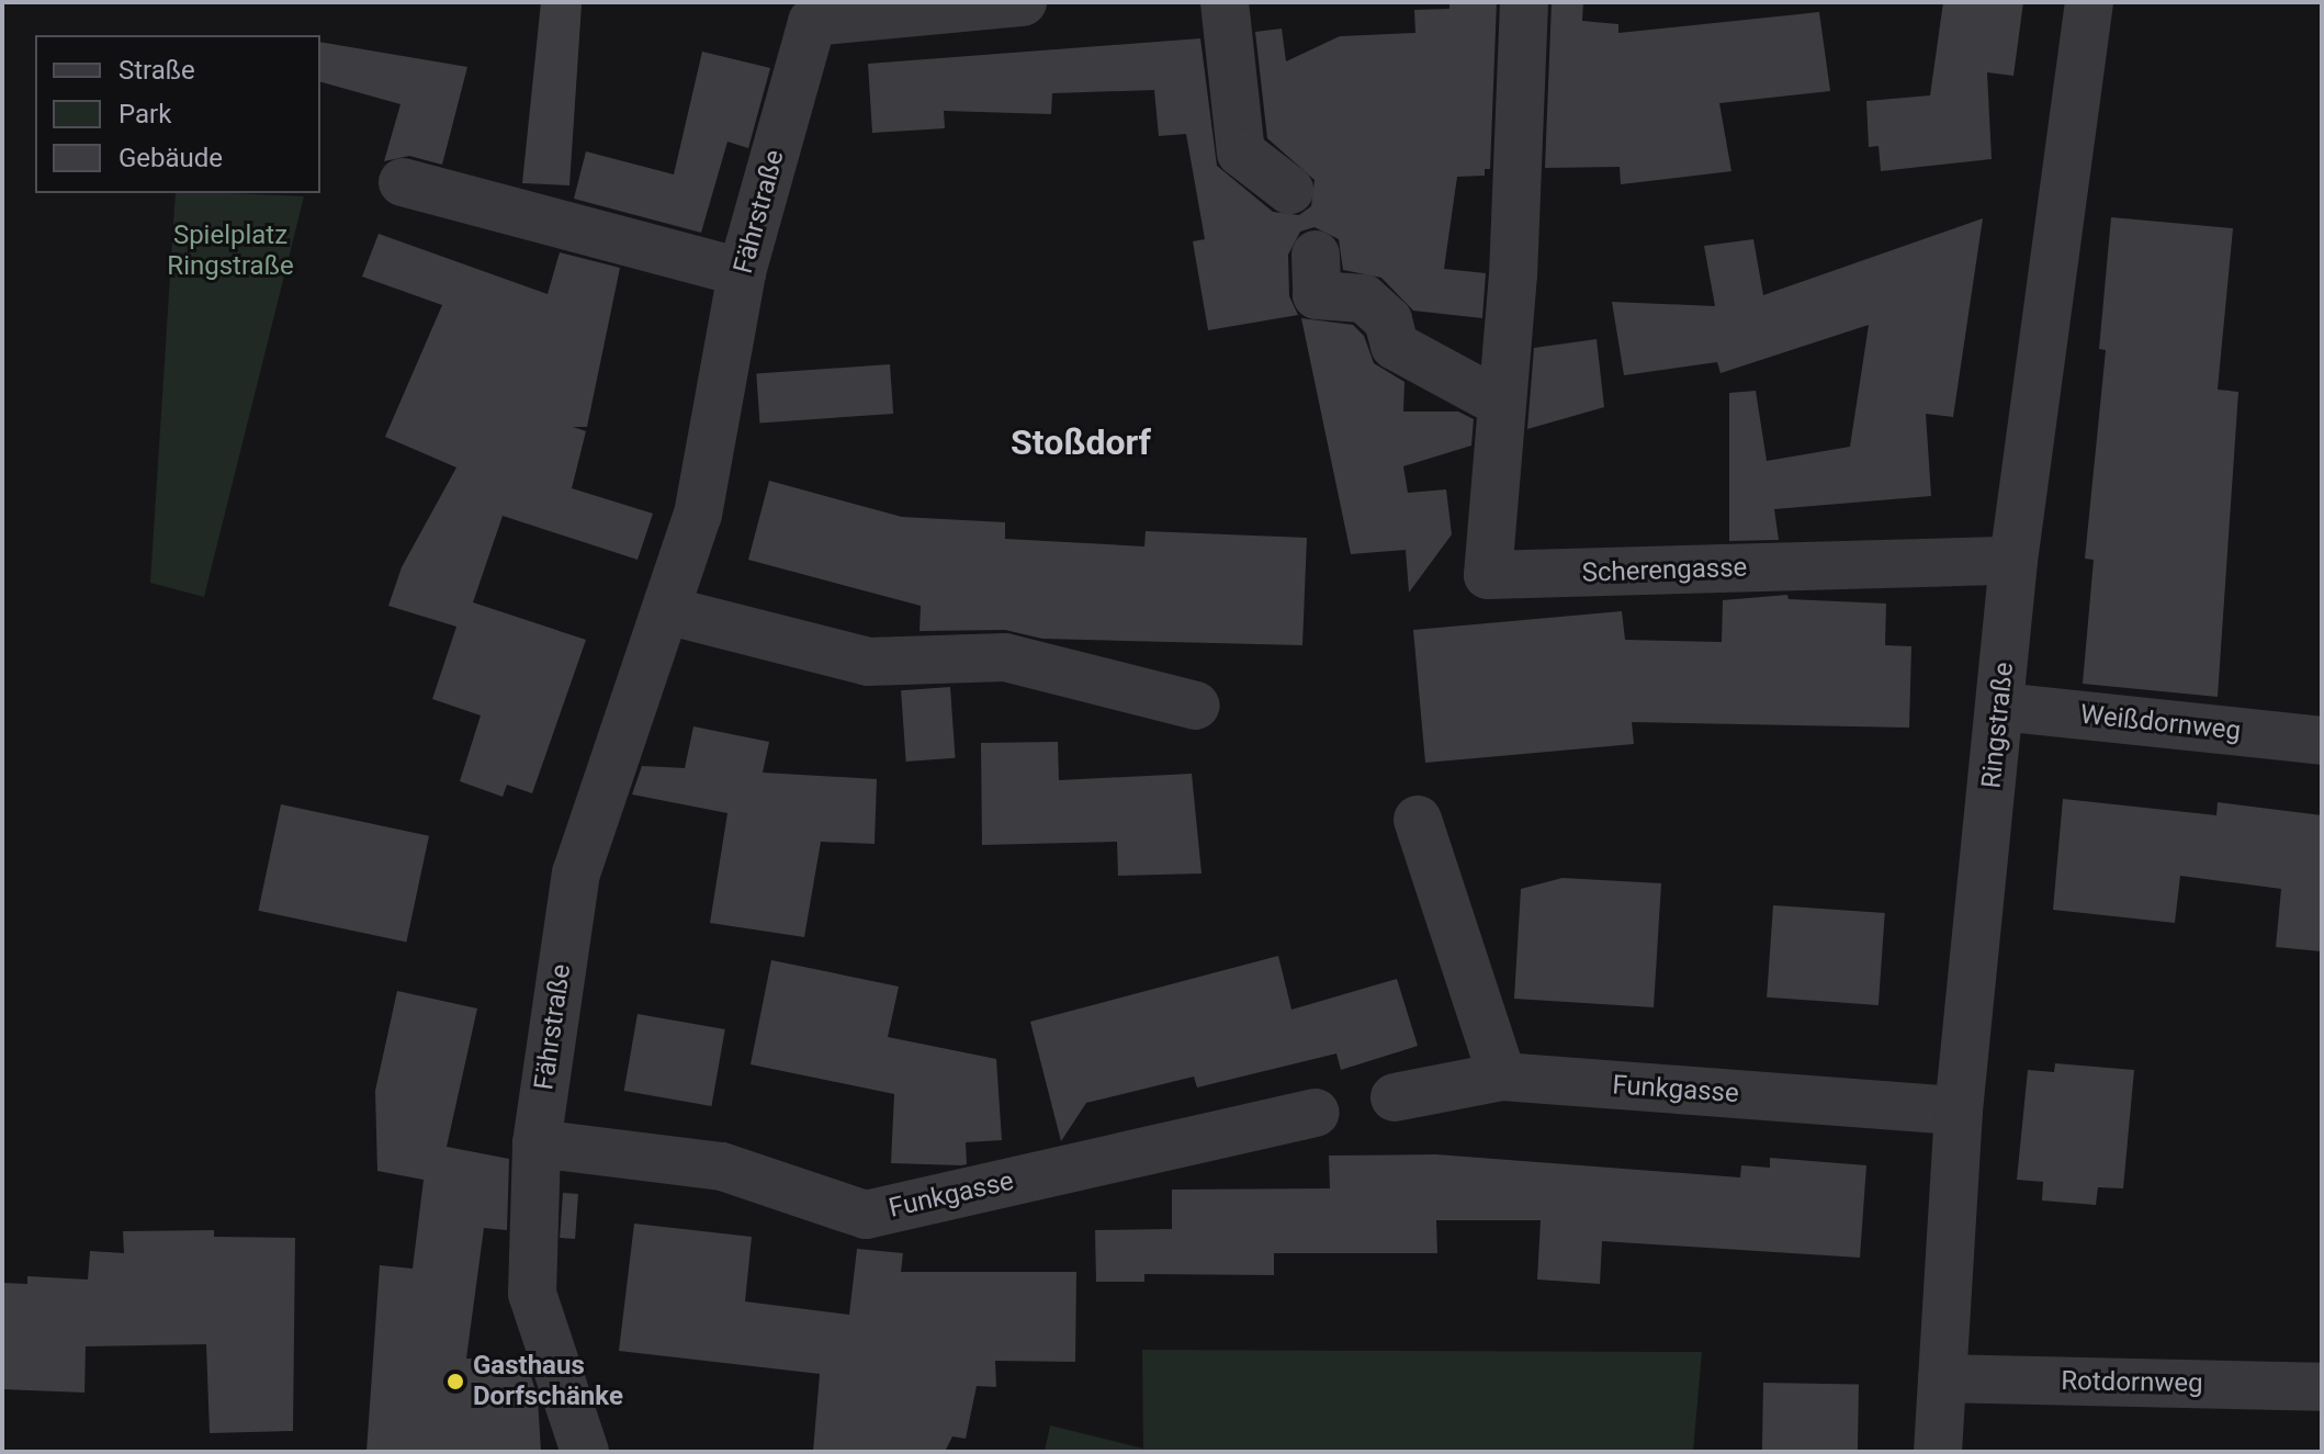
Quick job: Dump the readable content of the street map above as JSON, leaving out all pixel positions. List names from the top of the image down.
{
  "streets": {
    "street": [
      "Fährstraße",
      "Scherengasse",
      "Weißdornweg",
      "Ringstraße",
      "Funkgasse",
      "Rotdornweg"
    ]
  },
  "crossings": [
    ["Fährstraße", "Funkgasse"],
    ["Scherengasse", "Ringstraße"],
    ["Weißdornweg", "Ringstraße"],
    ["Ringstraße", "Funkgasse"],
    ["Ringstraße", "Rotdornweg"]
  ],
  "districts": ["Stoßdorf"],
  "parks": ["Spielplatz Ringstraße"],
  "places": ["Gasthaus Dorfschänke"],
  "legend": ["Straße", "Park", "Gebäude"]
}
